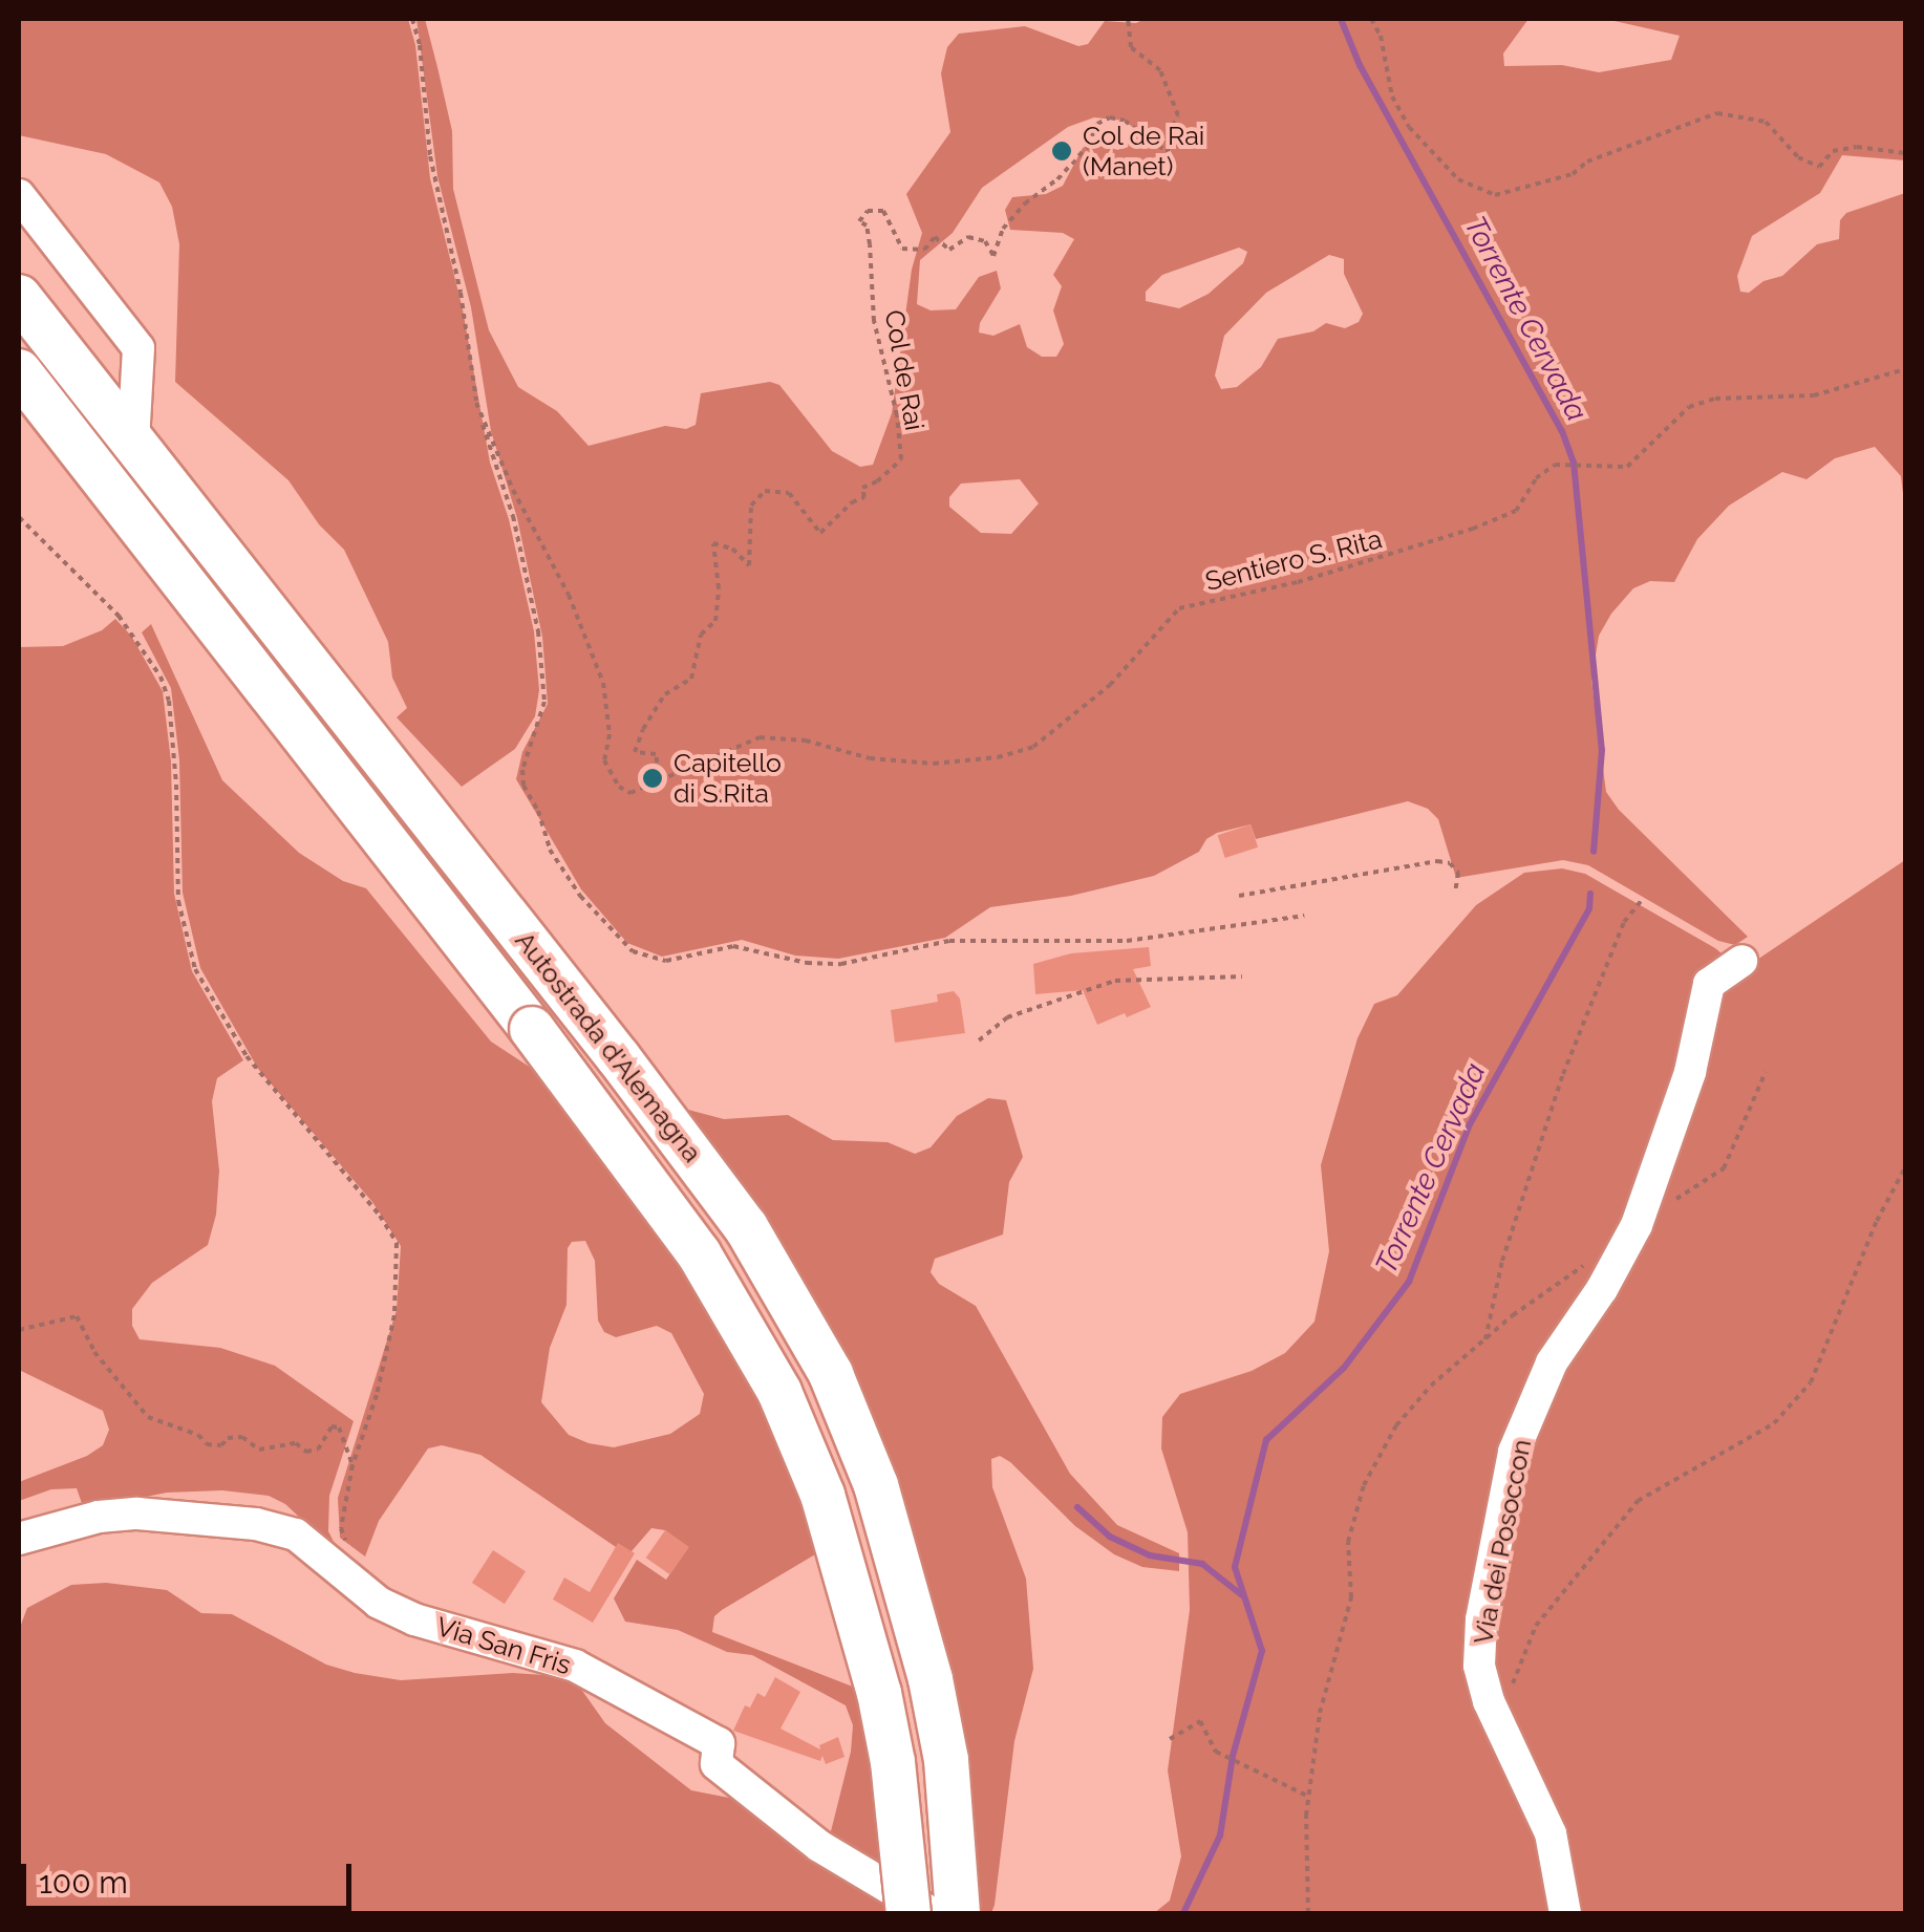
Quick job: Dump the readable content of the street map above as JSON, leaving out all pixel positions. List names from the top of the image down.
{
  "streets": {
    "highway": ["Autostrada d'Alemagna"],
    "street": ["Via dei Posoccon", "Via San Fris"],
    "path": ["Col de Rai", "Sentiero S. Rita"]
  },
  "crossings": [
    ["Col de Rai", "Sentiero S. Rita"]
  ],
  "water": ["Torrente Cervada"],
  "places": ["Col de Rai (Manet)", "Capitello di S.Rita"],
  "scale_bar": "100 m"
}
